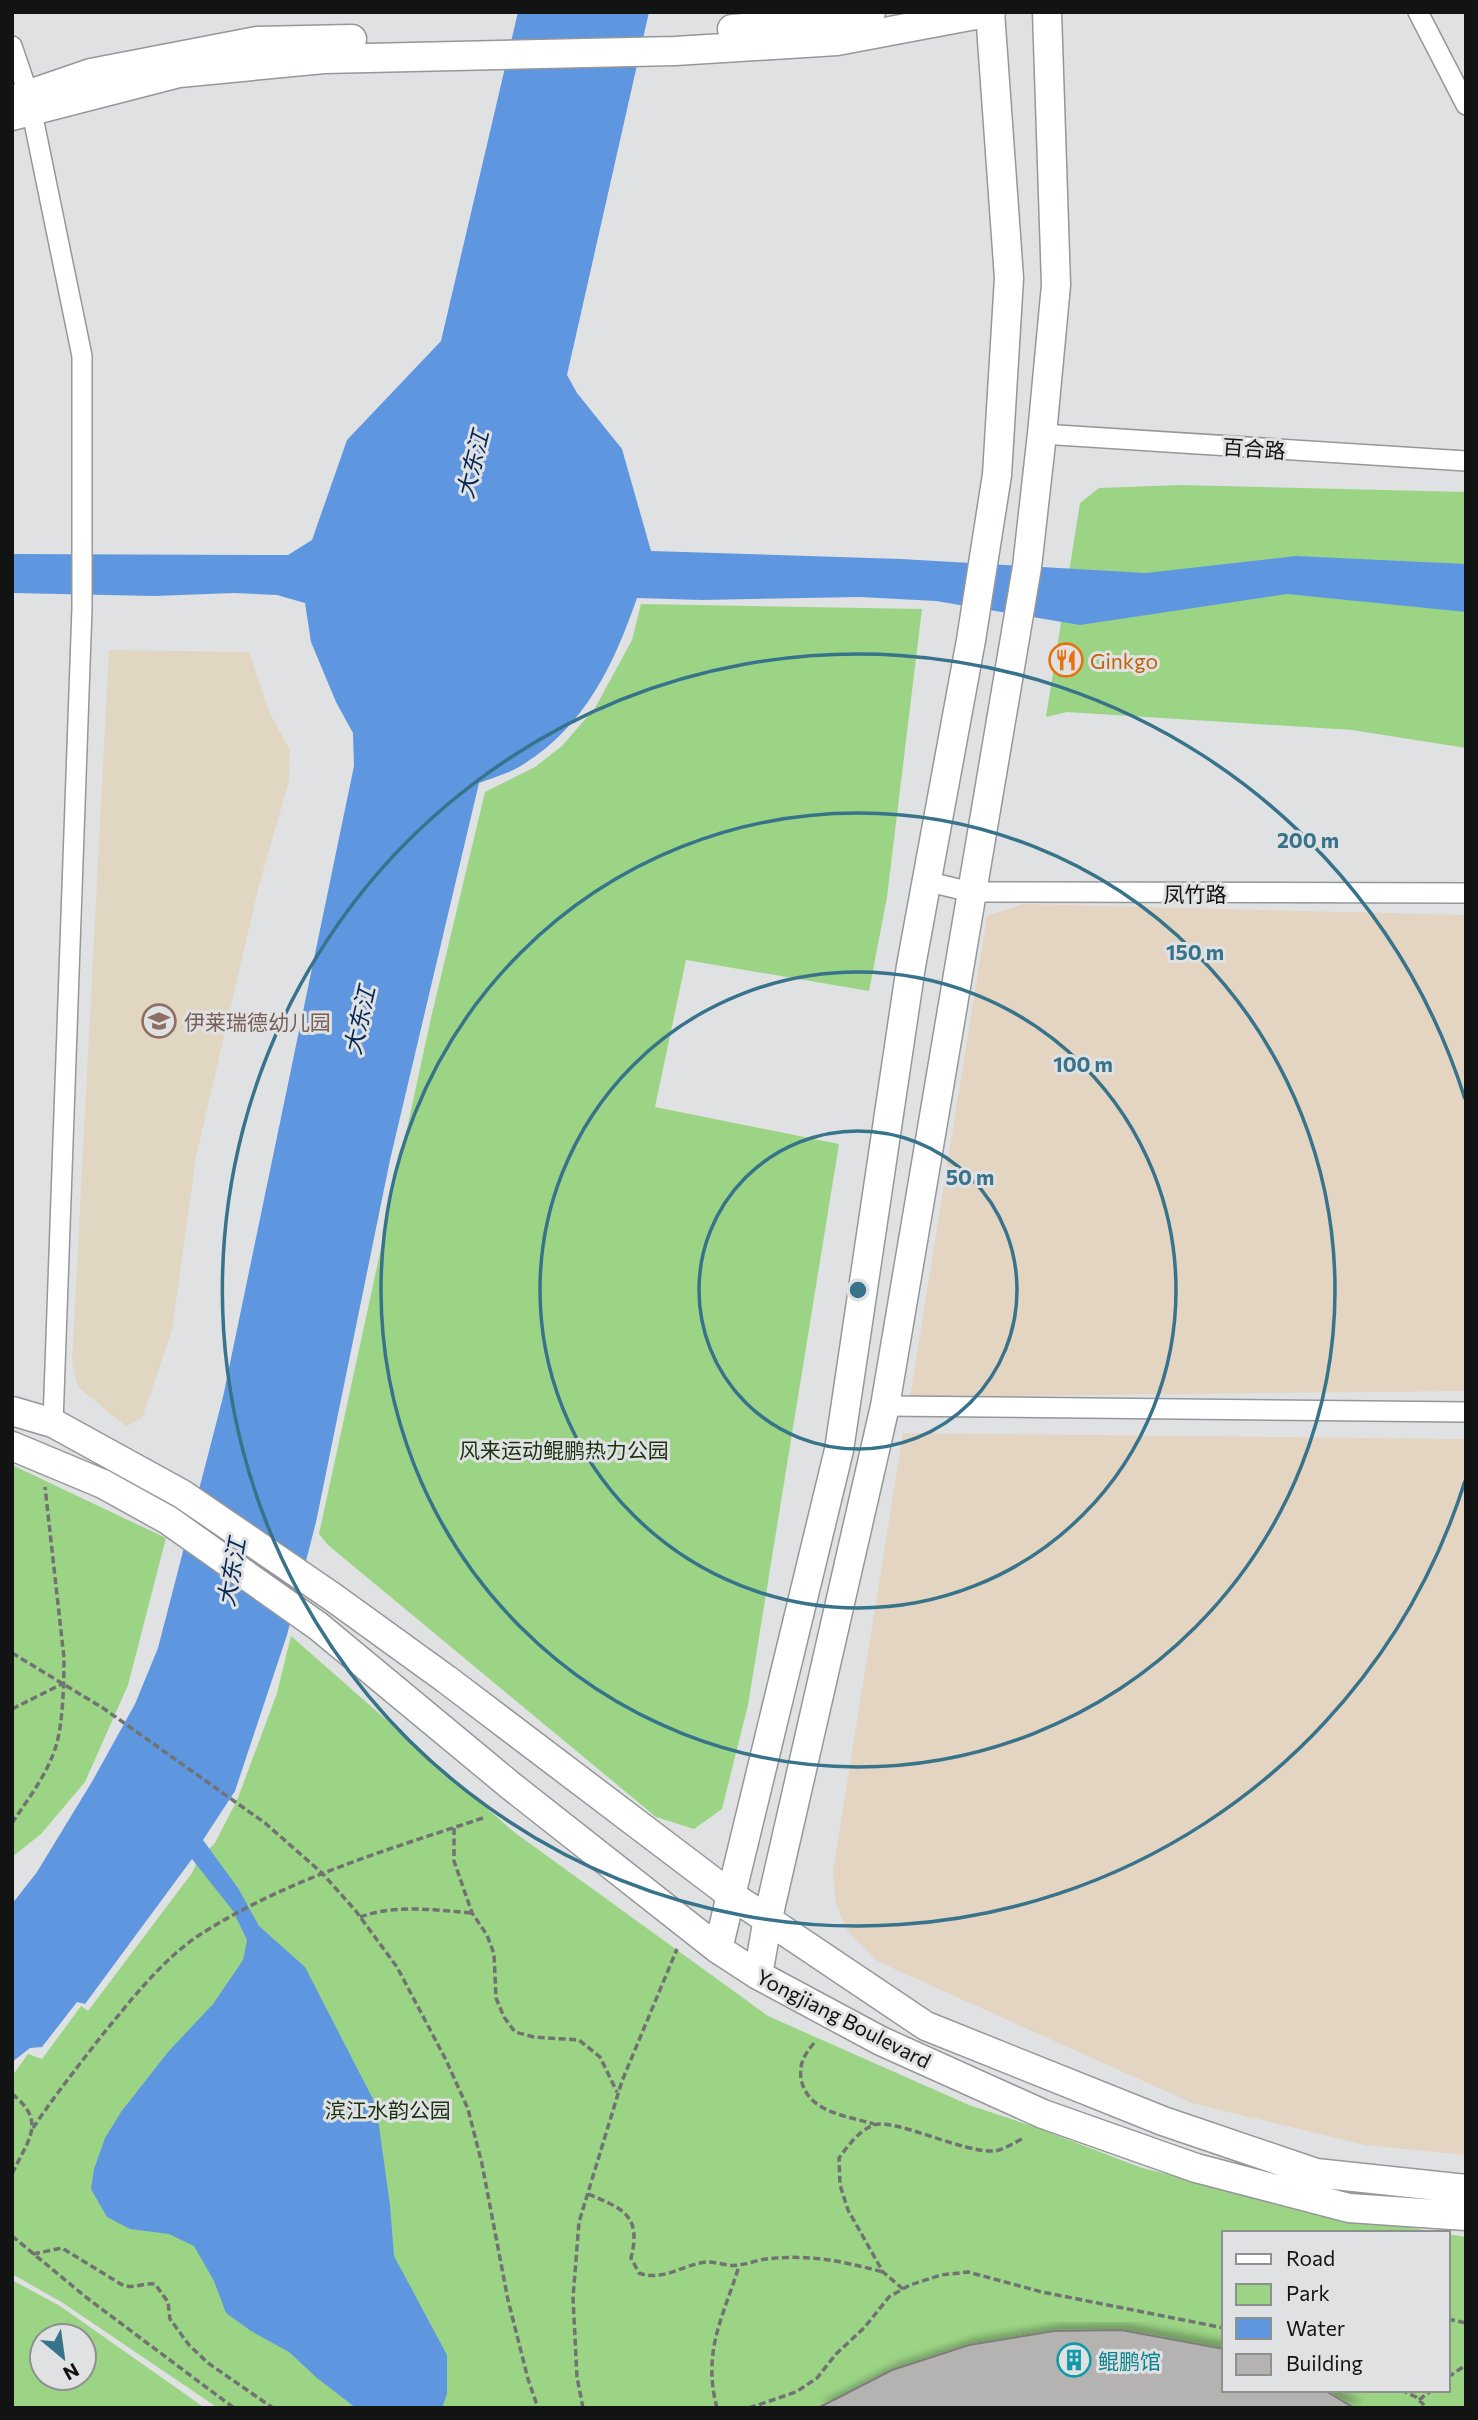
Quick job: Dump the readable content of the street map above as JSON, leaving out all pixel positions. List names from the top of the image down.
{
  "streets": {
    "street": ["百合路", "凤竹路", "Yongjiang Boulevard"]
  },
  "water": ["大东江"],
  "parks": ["风来运动鲲鹏热力公园", "滨江水韵公园"],
  "places": {
    "restaurant": ["Ginkgo"],
    "school or university": ["伊莱瑞德幼儿园"],
    "building": ["鲲鹏馆"]
  },
  "legend": [
    "Road",
    "Park",
    "Water",
    "Building"
  ],
  "north": "bottom right",
  "rings": [
    "200 m",
    "150 m",
    "100 m",
    "50 m"
  ]
}
